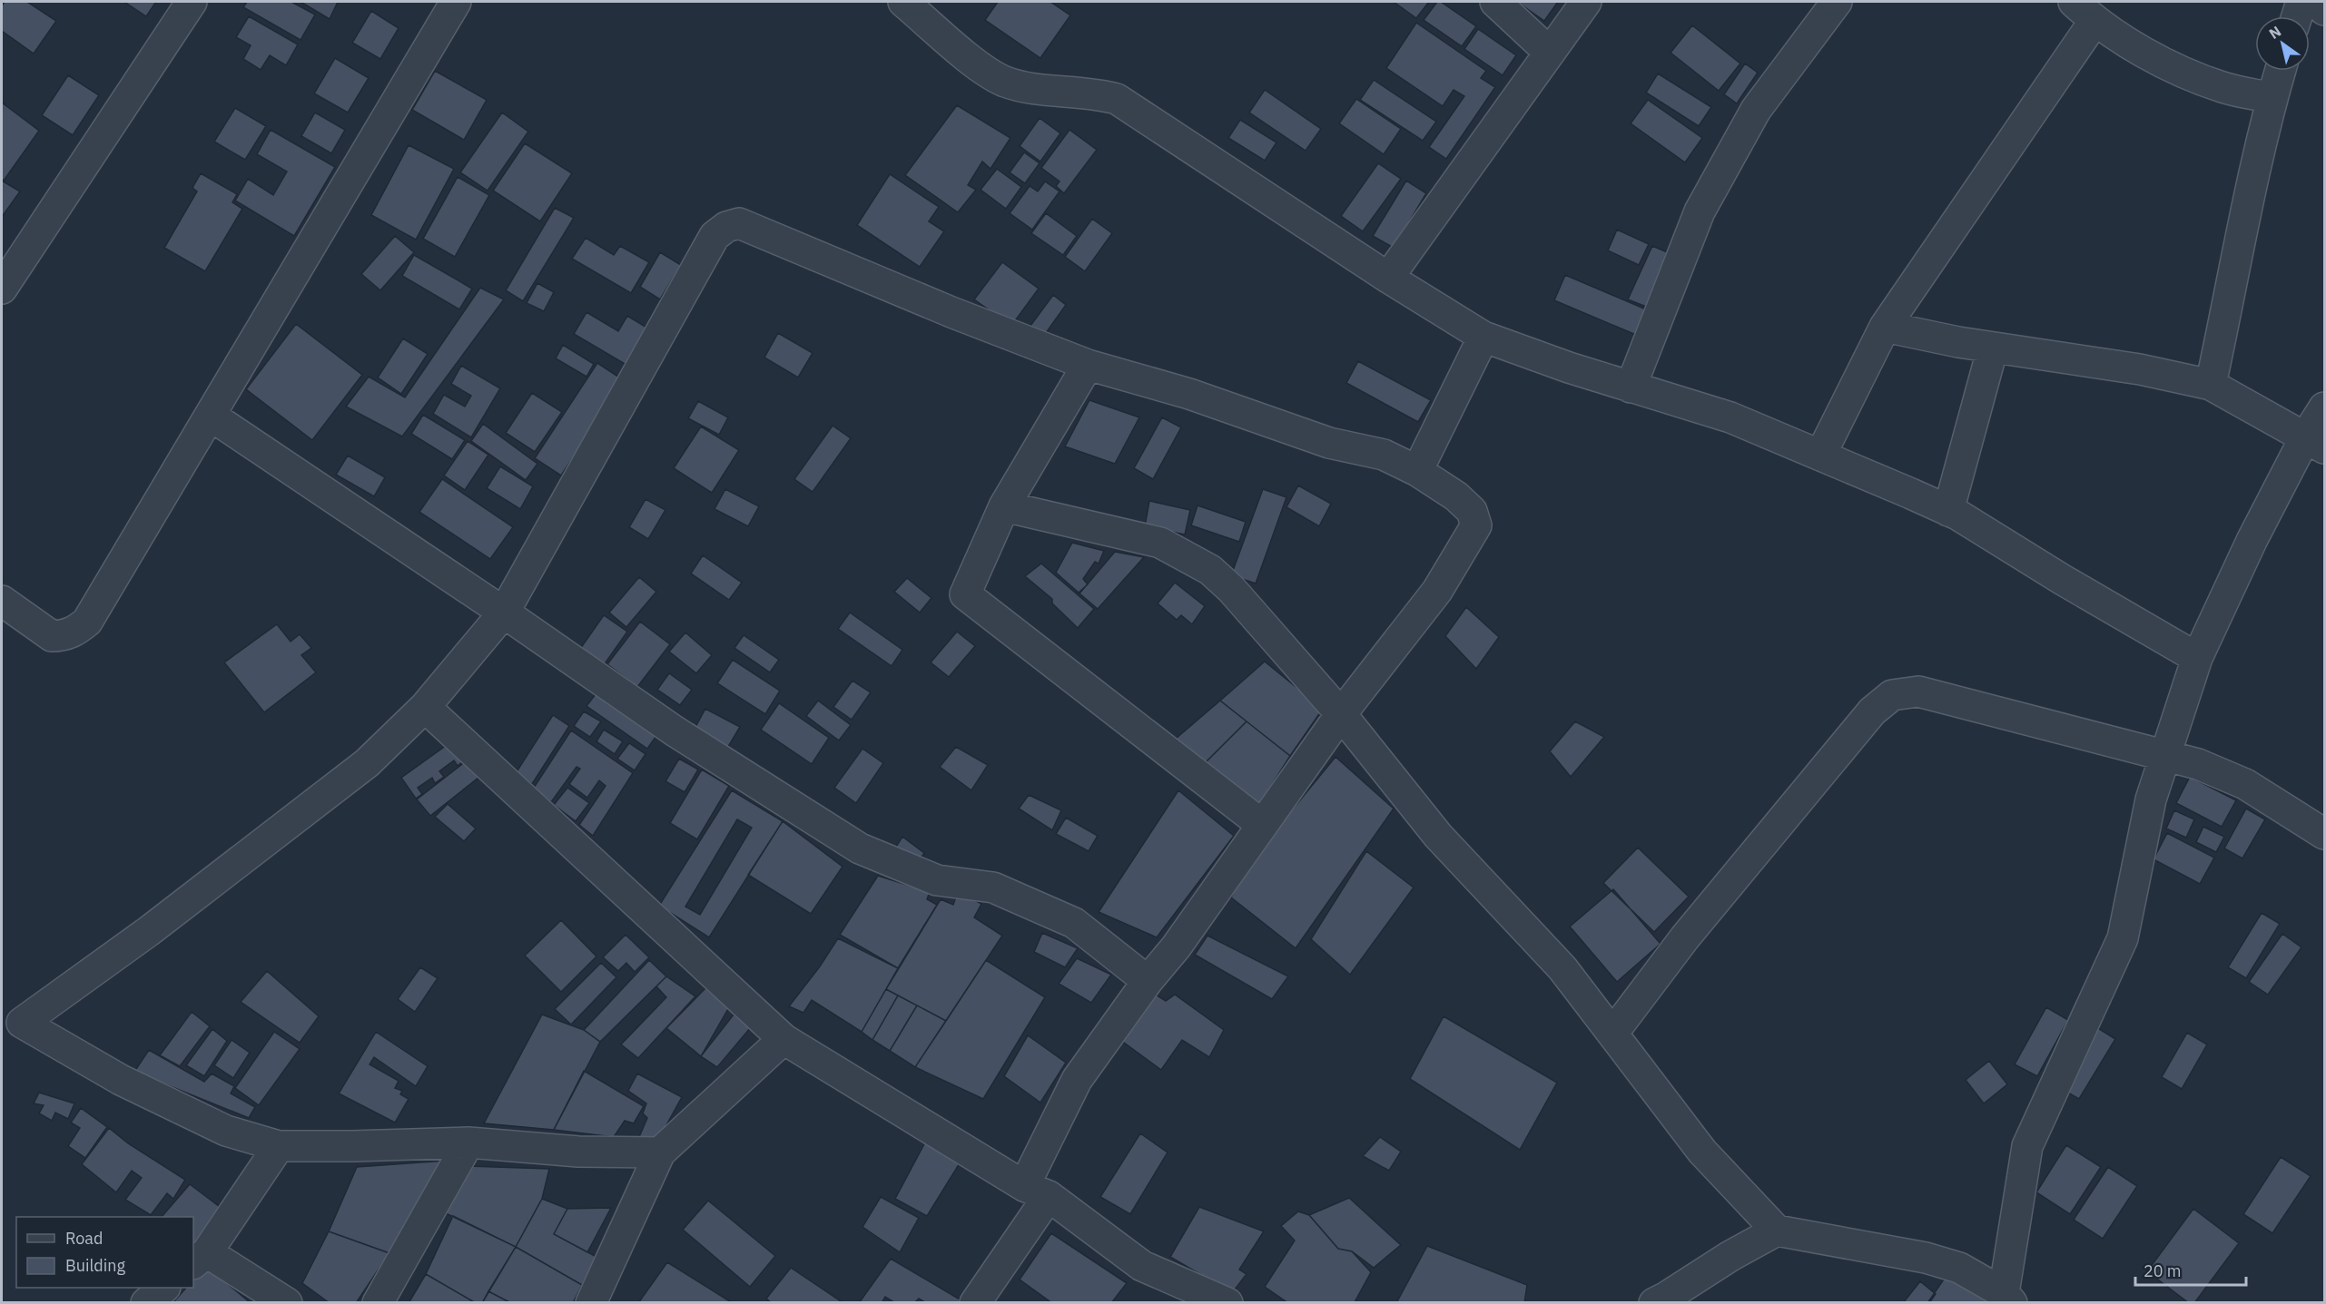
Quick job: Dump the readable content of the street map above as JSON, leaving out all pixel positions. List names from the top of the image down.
{
  "legend": ["Road", "Building"],
  "scale_bar": "20 m",
  "north": "top left"
}
